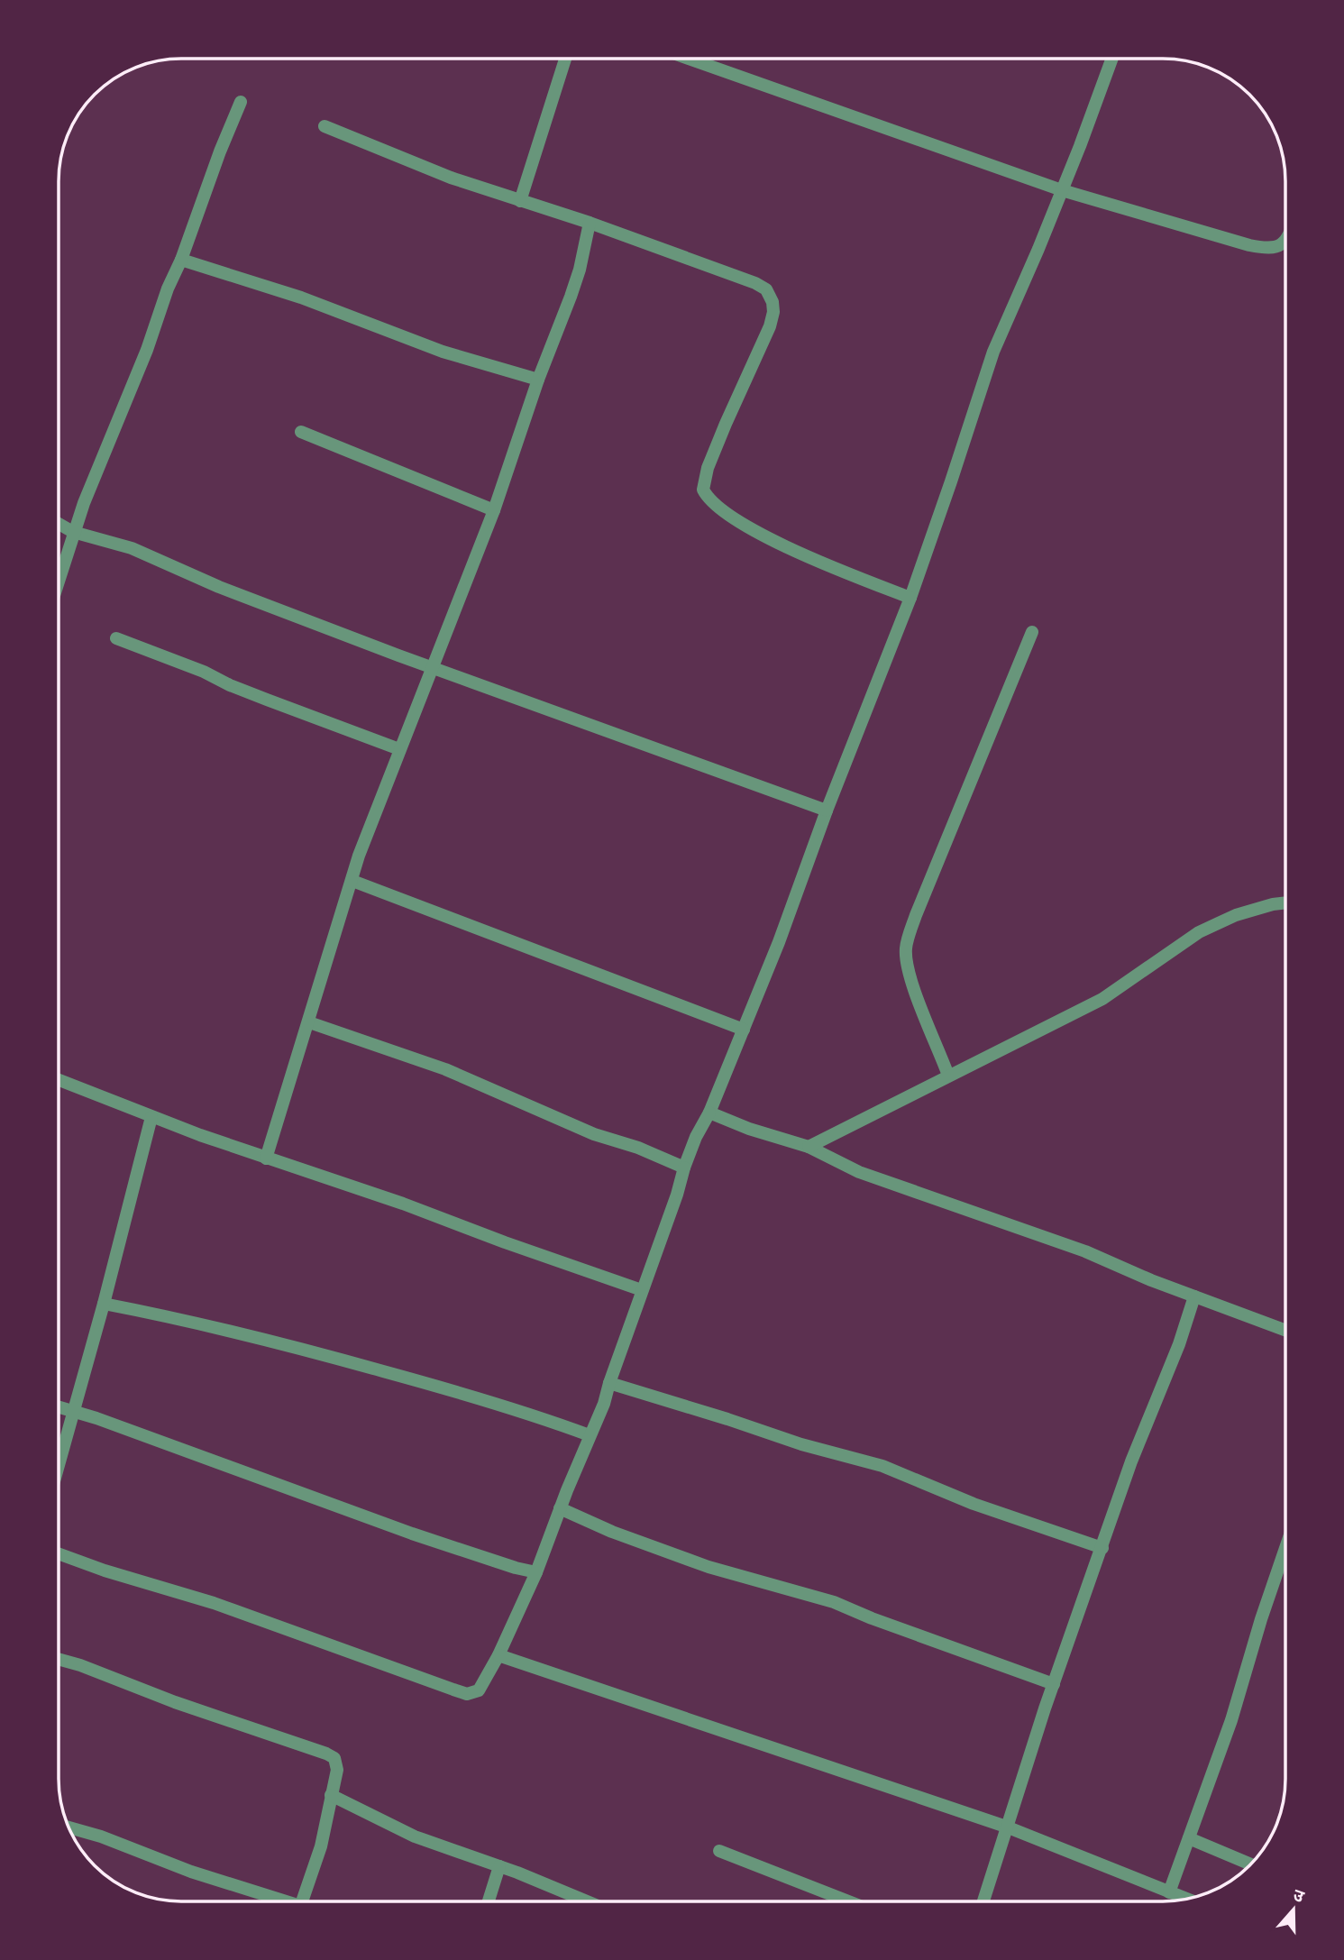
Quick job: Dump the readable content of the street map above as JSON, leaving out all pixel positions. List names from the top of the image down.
{
  "north": "top"
}
